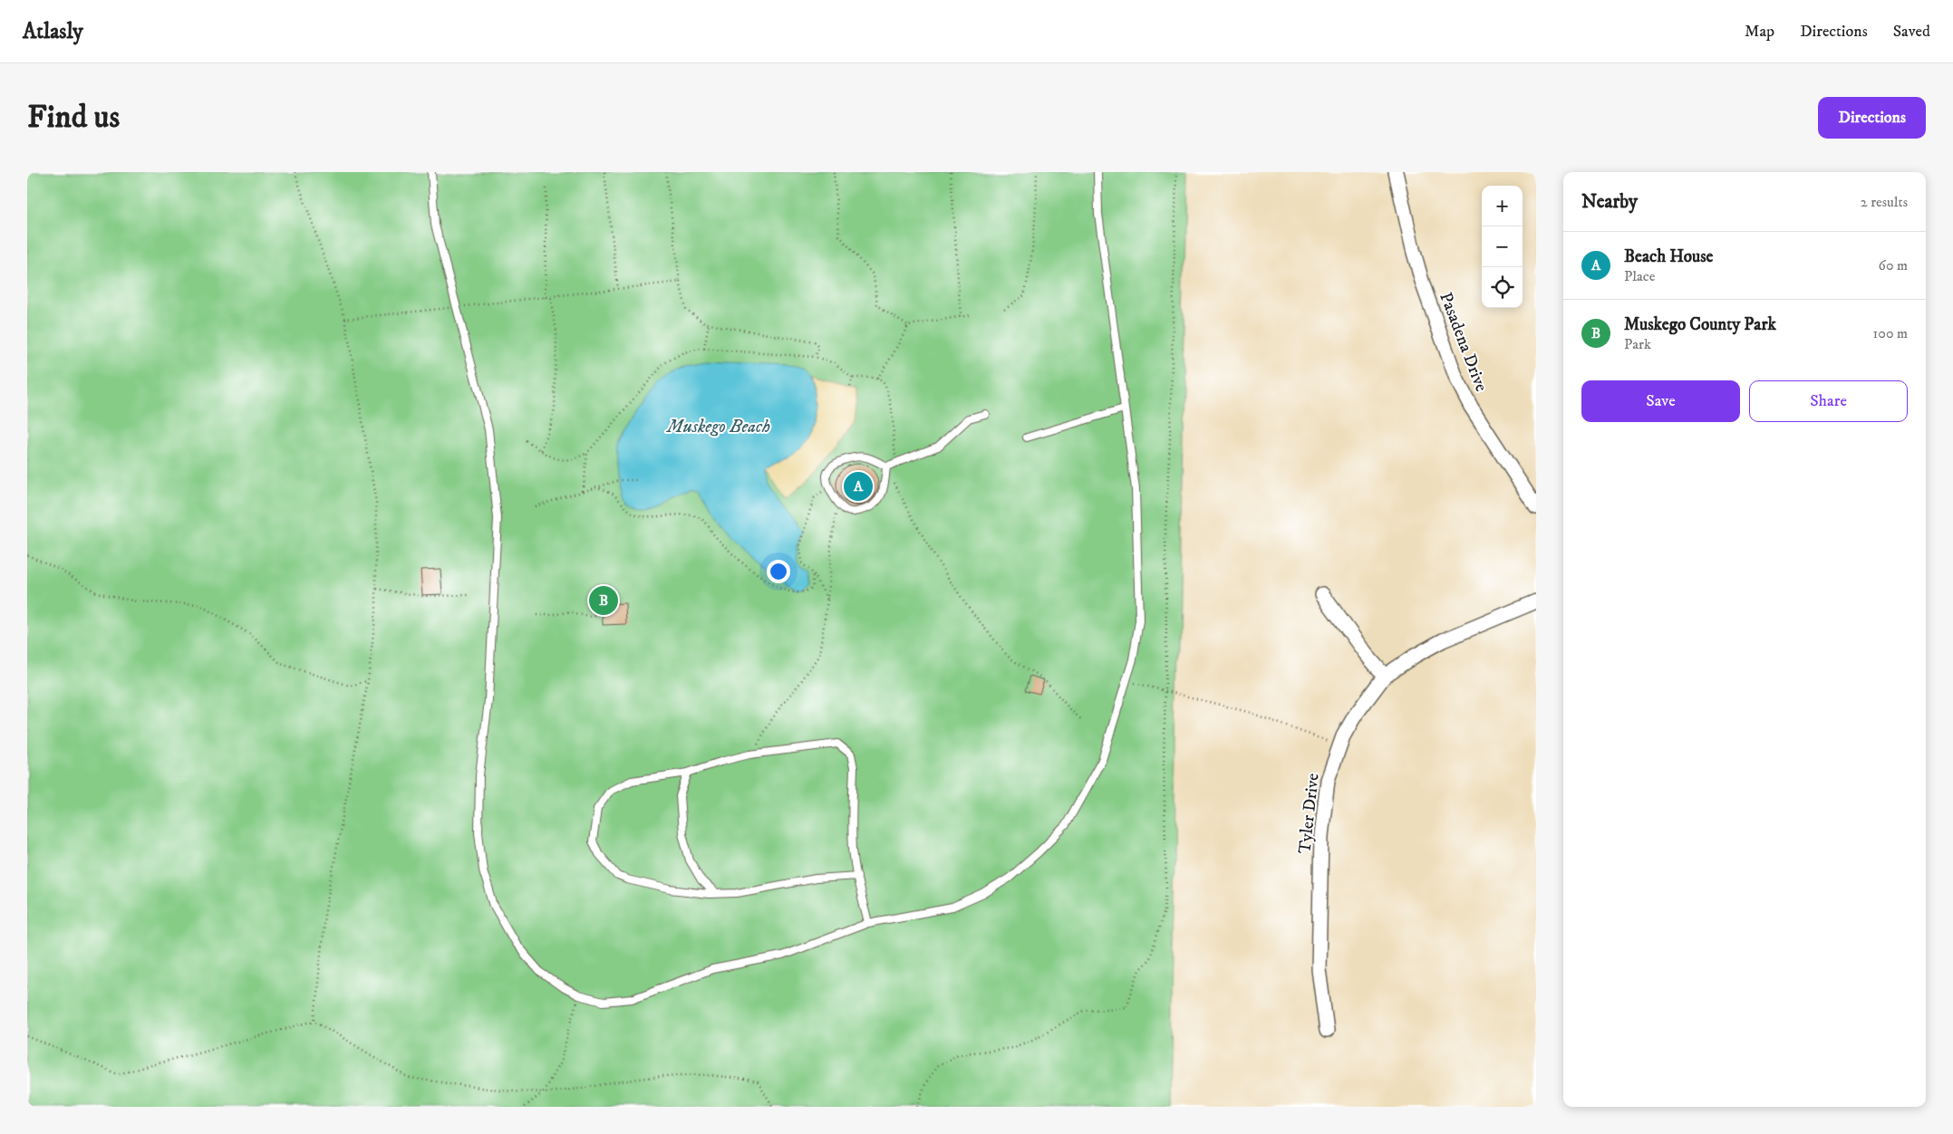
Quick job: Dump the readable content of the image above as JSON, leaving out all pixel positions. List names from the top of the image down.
{
  "streets": {
    "street": ["Pasadena Drive", "Tyler Drive"]
  },
  "water": ["Muskego Beach"],
  "page": {
    "header": "Atlasly",
    "nav": ["Map", "Directions", "Saved"],
    "buttons": [
      "Directions",
      ["Save", "Share"]
    ],
    "title": "Find us",
    "heading": ["Nearby", "2 results"],
    "map_buttons": ["+", "−"],
    "list": [
      {
        "mark": "A",
        "name": "Beach House",
        "note": "Place",
        "value": "60 m"
      },
      {
        "mark": "B",
        "name": "Muskego County Park",
        "note": "Park",
        "value": "100 m"
      }
    ],
    "pins": ["A", "B"]
  }
}
